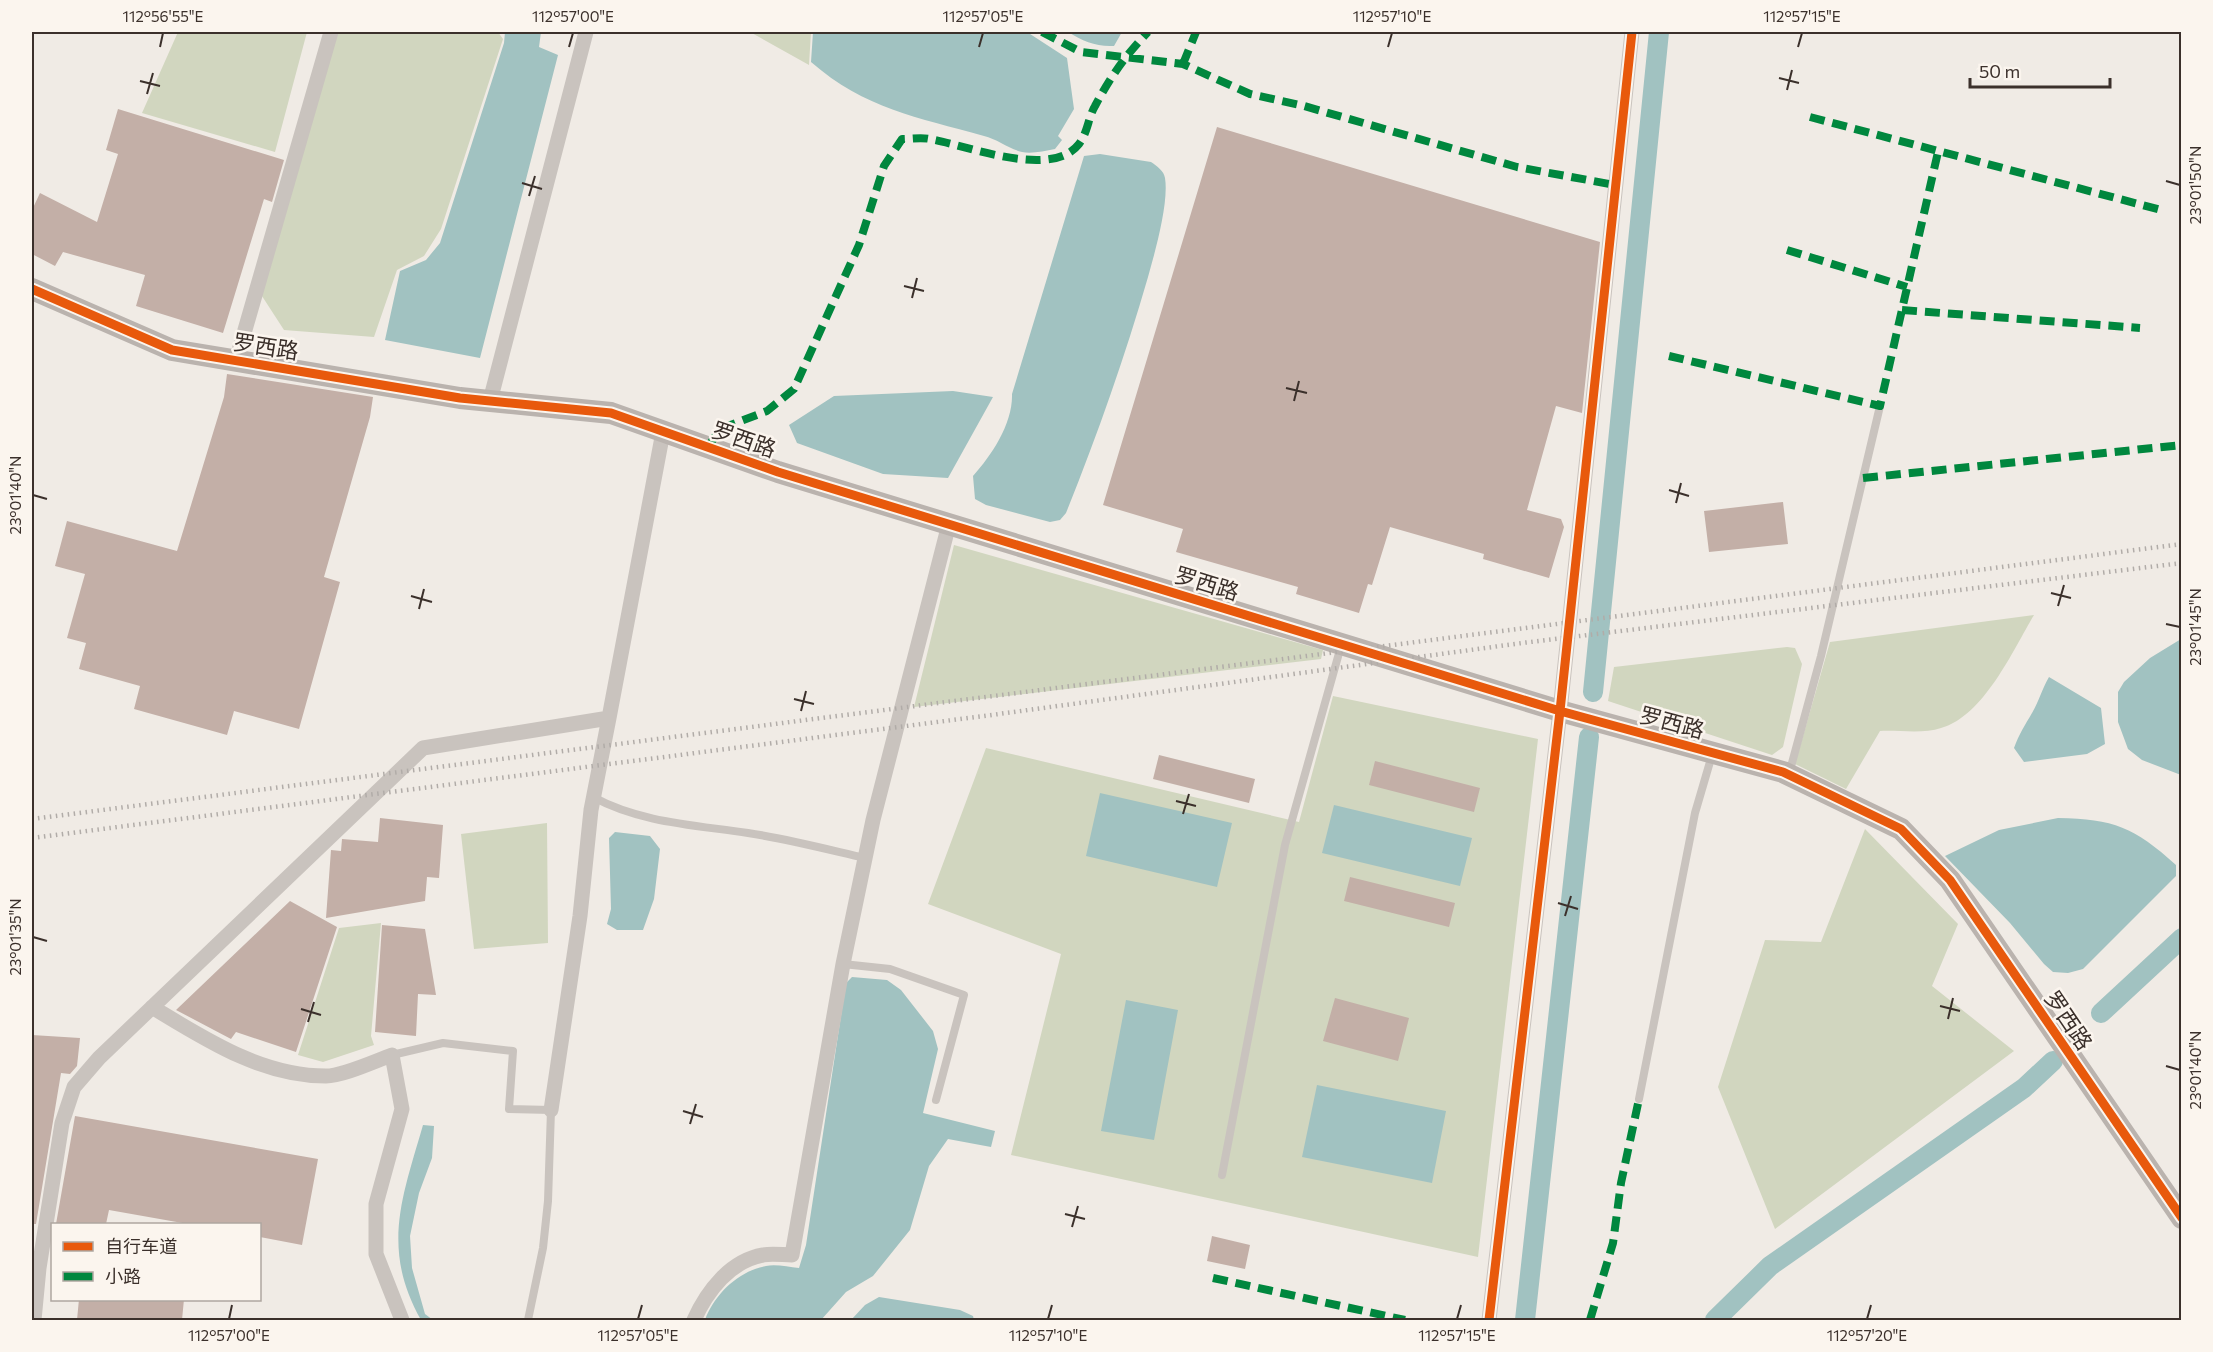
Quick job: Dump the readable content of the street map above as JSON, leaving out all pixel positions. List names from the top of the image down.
{
  "streets": {
    "street": ["罗西路"]
  },
  "legend": ["自行车道", "小路"],
  "scale_bar": "50 m",
  "coordinates": [
    "112°56'55\"E",
    "112°57'00\"E",
    "112°57'05\"E",
    "112°57'10\"E",
    "112°57'15\"E",
    "23°01'50\"N",
    "23°01'40\"N",
    "23°01'45\"N",
    "23°01'35\"N",
    "112°57'20\"E"
  ]
}
